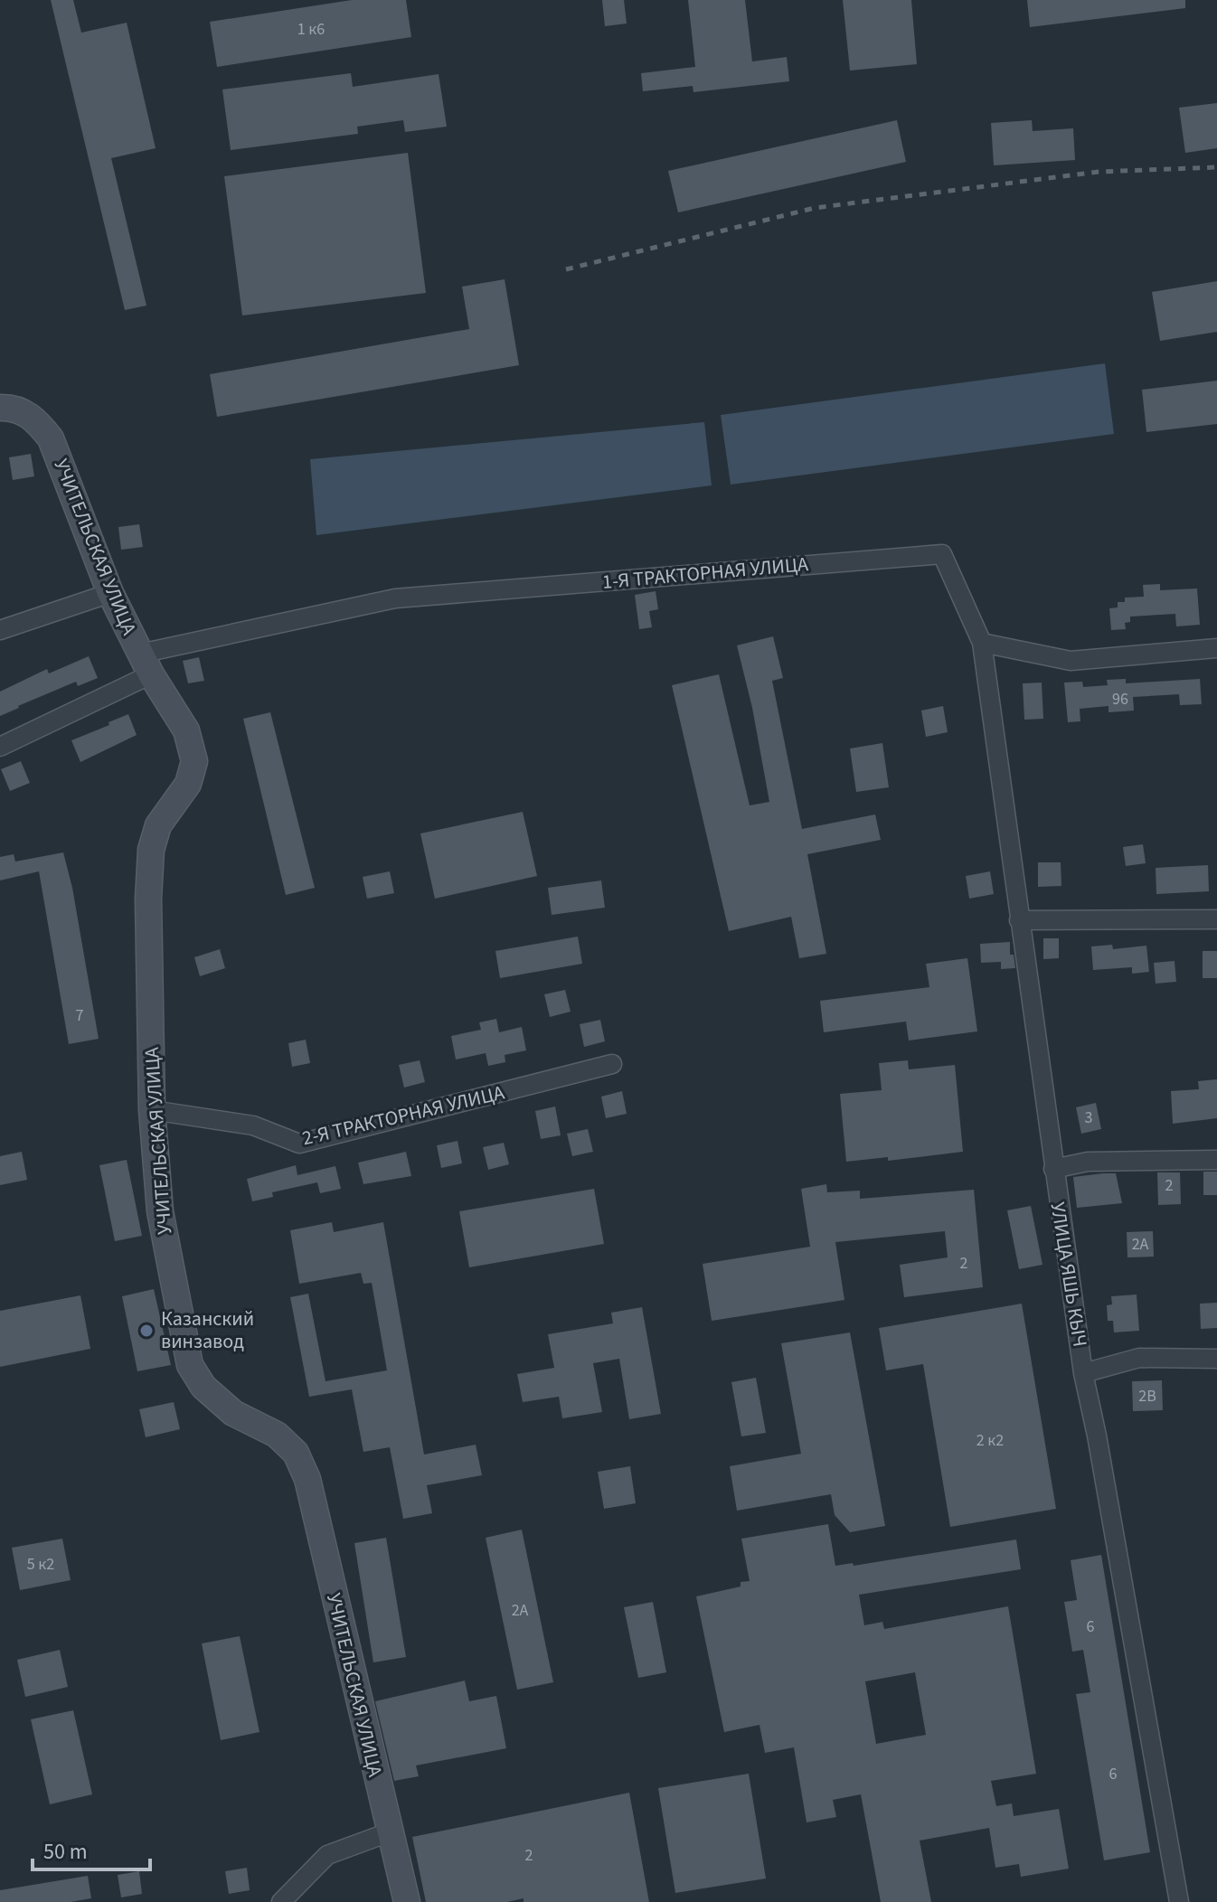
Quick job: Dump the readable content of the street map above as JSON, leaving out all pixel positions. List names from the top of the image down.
{
  "streets": {
    "street": [
      "УЧИТЕЛЬСКАЯ УЛИЦА",
      "1-Я ТРАКТОРНАЯ УЛИЦА",
      "2-Я ТРАКТОРНАЯ УЛИЦА",
      "УЛИЦА ЯШЬ КЫЧ"
    ]
  },
  "crossings": [
    ["УЧИТЕЛЬСКАЯ УЛИЦА", "1-Я ТРАКТОРНАЯ УЛИЦА"],
    ["УЧИТЕЛЬСКАЯ УЛИЦА", "2-Я ТРАКТОРНАЯ УЛИЦА"],
    ["1-Я ТРАКТОРНАЯ УЛИЦА", "УЛИЦА ЯШЬ КЫЧ"]
  ],
  "places": ["Казанский винзавод"],
  "house_numbers": [
    "1 к6",
    "96",
    "7",
    "3",
    "2",
    "2А",
    "2",
    "2В",
    "2 к2",
    "5 к2",
    "2А",
    "6",
    "6",
    "2"
  ],
  "scale_bar": "50 m"
}
